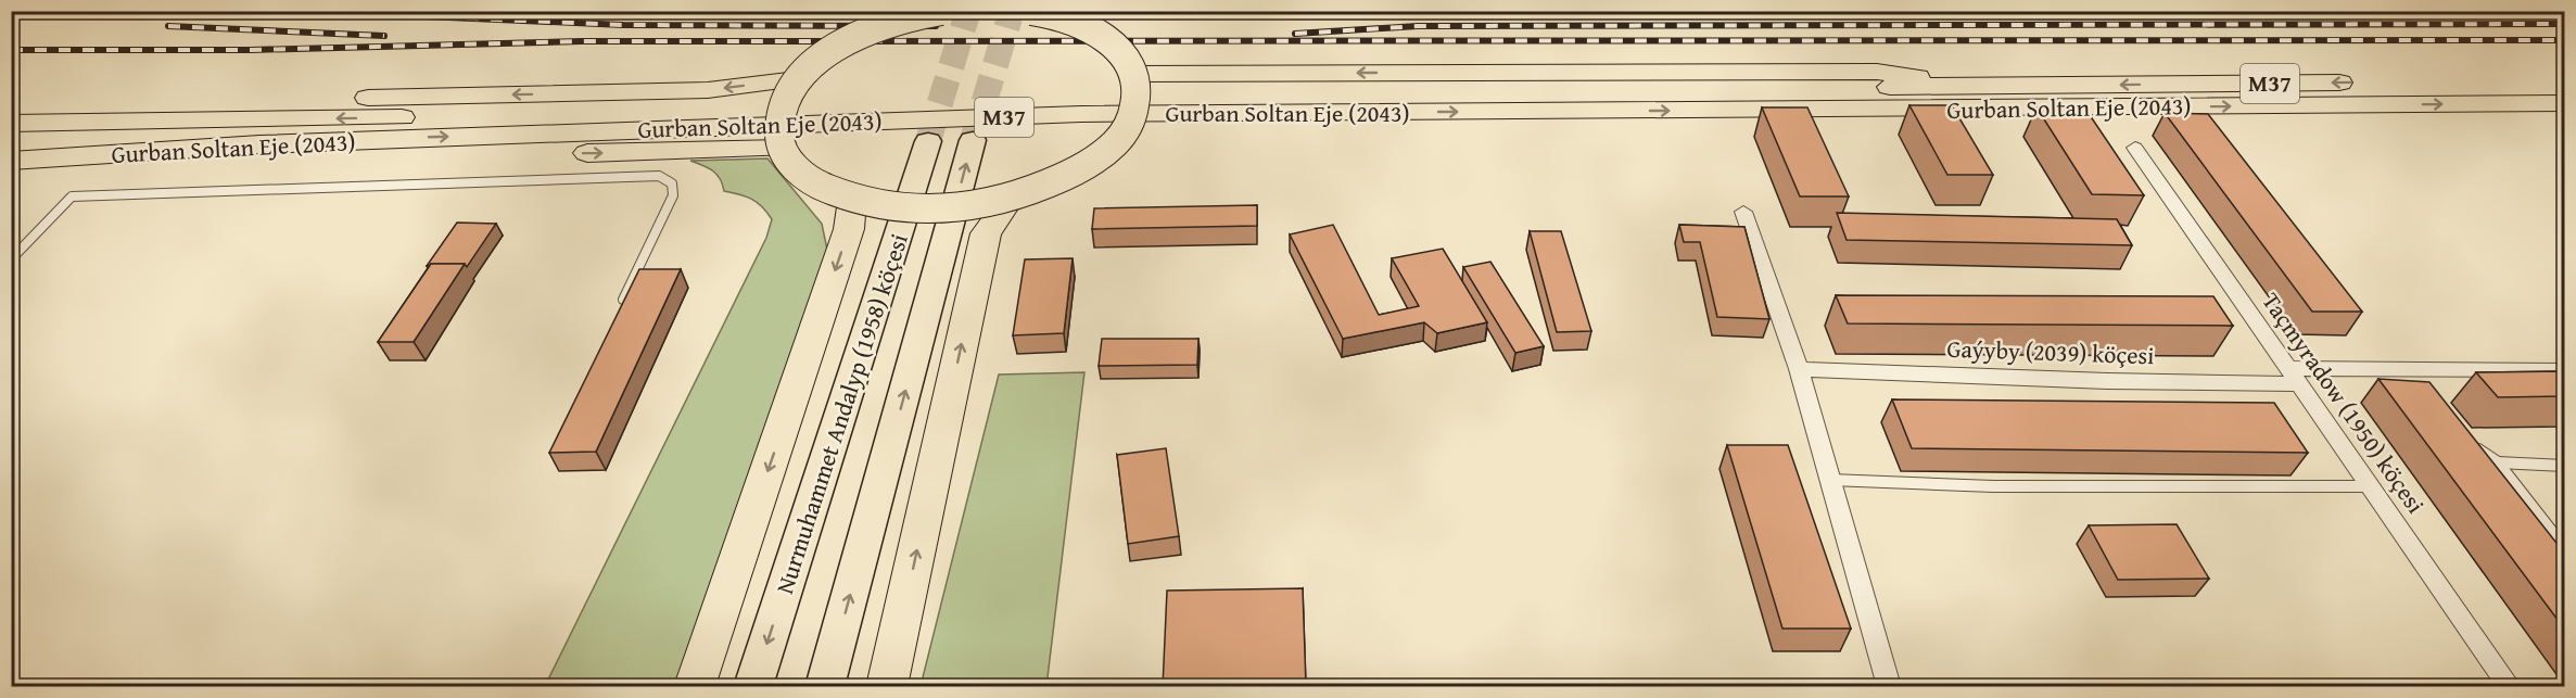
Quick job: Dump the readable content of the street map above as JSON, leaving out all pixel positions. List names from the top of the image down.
{
  "streets": {
    "highway": ["M37", "Gurban Soltan Eje (2043)"],
    "main road": ["Nurmuhammet Andalyp (1958) köçesi"],
    "street": ["Gaýyby (2039) köçesi", "Taçmyradow (1950) köçesi"]
  },
  "crossings": [
    ["Gaýyby (2039) köçesi", "Taçmyradow (1950) köçesi"]
  ]
}
